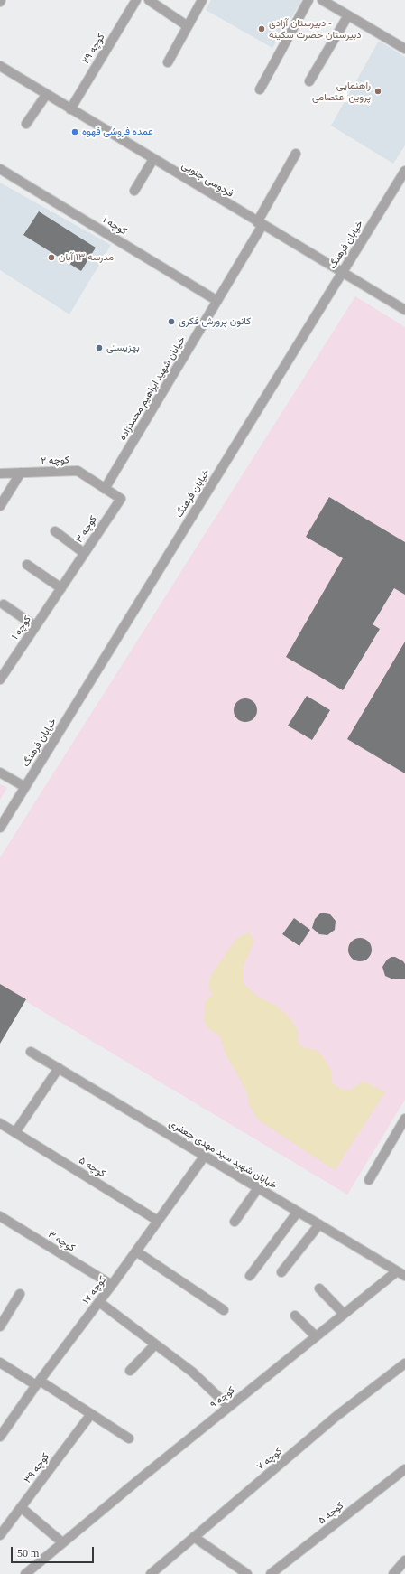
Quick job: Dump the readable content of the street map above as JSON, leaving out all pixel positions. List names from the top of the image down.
{
  "streets": {
    "street": [
      "کوچه ۲۹",
      "فردوسی جنوبی",
      "کوچه ۱",
      "خیابان فرهنگ",
      "خیابان شهید ابراهیم محمدزاده",
      "کوچه ۲",
      "کوچه ۳",
      "خیابان شهید سید مهدی جعفری",
      "کوچه ۵",
      "کوچه ۱۷",
      "کوچه ۹",
      "کوچه ۷",
      "کوچه ۳۹"
    ]
  },
  "crossings": [
    ["کوچه ۲۹", "فردوسی جنوبی"],
    ["فردوسی جنوبی", "خیابان فرهنگ"],
    ["فردوسی جنوبی", "خیابان شهید ابراهیم محمدزاده"],
    ["کوچه ۱", "خیابان شهید ابراهیم محمدزاده"],
    ["کوچه ۱", "کوچه ۳"],
    ["خیابان شهید ابراهیم محمدزاده", "کوچه ۲"],
    ["خیابان شهید ابراهیم محمدزاده", "کوچه ۳"],
    ["کوچه ۲", "کوچه ۳"],
    ["کوچه ۳", "کوچه ۱۷"],
    ["خیابان شهید سید مهدی جعفری", "کوچه ۱۷"],
    ["خیابان شهید سید مهدی جعفری", "کوچه ۹"],
    ["کوچه ۵", "کوچه ۱۷"]
  ],
  "places": [
    "دبیرستان آزادی - دبیرستان حضرت سکینه",
    "راهنمایی پروین اعتصامی",
    "عمده فروشی قهوه",
    "مدرسه ۱۳ آبان",
    "کانون پرورش فکری",
    "بهزیستی"
  ],
  "scale_bar": "50 m"
}
